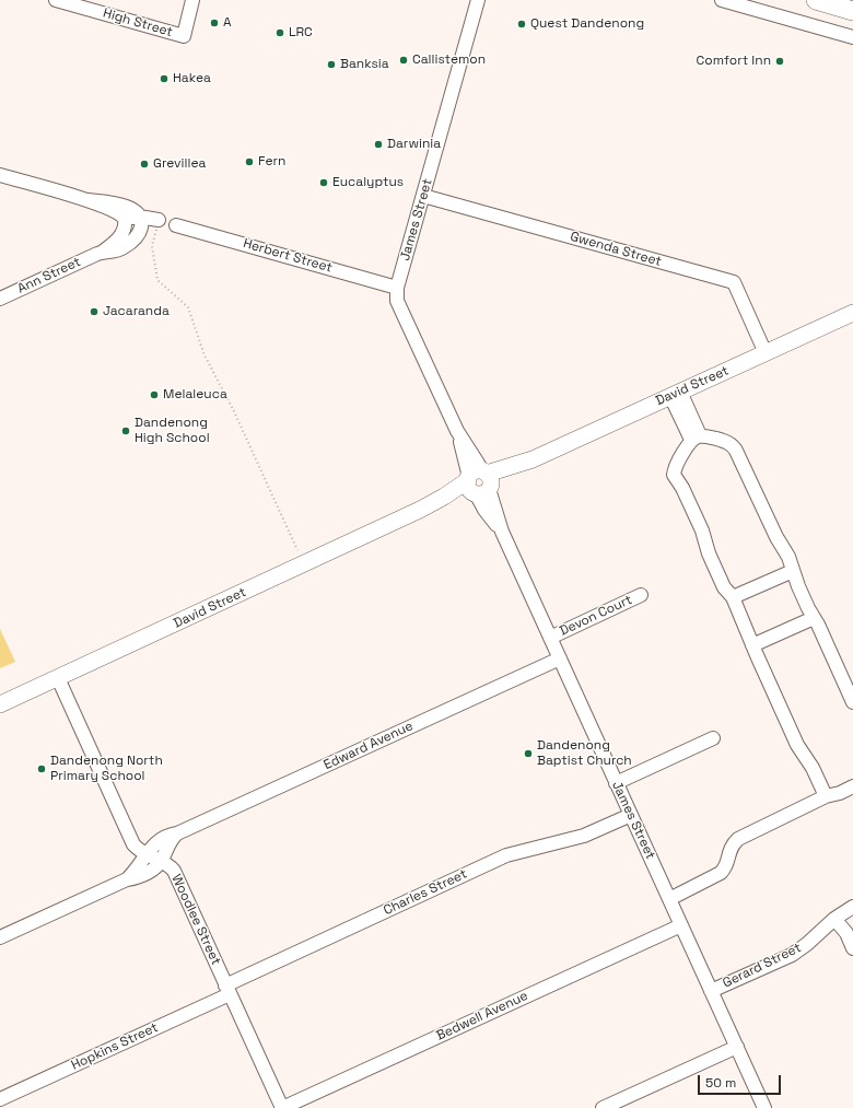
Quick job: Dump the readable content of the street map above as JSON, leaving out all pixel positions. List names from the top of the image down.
{
  "streets": {
    "main road": ["David Street"],
    "street": [
      "High Street",
      "James Street",
      "Gwenda Street",
      "Herbert Street",
      "Ann Street",
      "Devon Court",
      "Edward Avenue",
      "Charles Street",
      "Woodlee Street",
      "Gerard Street",
      "Bedwell Avenue",
      "Hopkins Street"
    ]
  },
  "crossings": [
    ["James Street", "Gwenda Street"],
    ["James Street", "Herbert Street"],
    ["James Street", "David Street"],
    ["James Street", "Devon Court"],
    ["James Street", "Edward Avenue"],
    ["James Street", "Charles Street"],
    ["James Street", "Gerard Street"],
    ["James Street", "Bedwell Avenue"],
    ["Gwenda Street", "David Street"],
    ["David Street", "Woodlee Street"],
    ["Edward Avenue", "Woodlee Street"],
    ["Charles Street", "Woodlee Street"],
    ["Charles Street", "Hopkins Street"],
    ["Woodlee Street", "Bedwell Avenue"],
    ["Woodlee Street", "Hopkins Street"]
  ],
  "places": [
    "A",
    "Quest Dandenong",
    "LRC",
    "Callistemon",
    "Comfort Inn",
    "Banksia",
    "Hakea",
    "Darwinia",
    "Fern",
    "Grevillea",
    "Eucalyptus",
    "Jacaranda",
    "Melaleuca",
    "Dandenong High School",
    "Dandenong Baptist Church",
    "Dandenong North Primary School"
  ],
  "scale_bar": "50 m"
}
